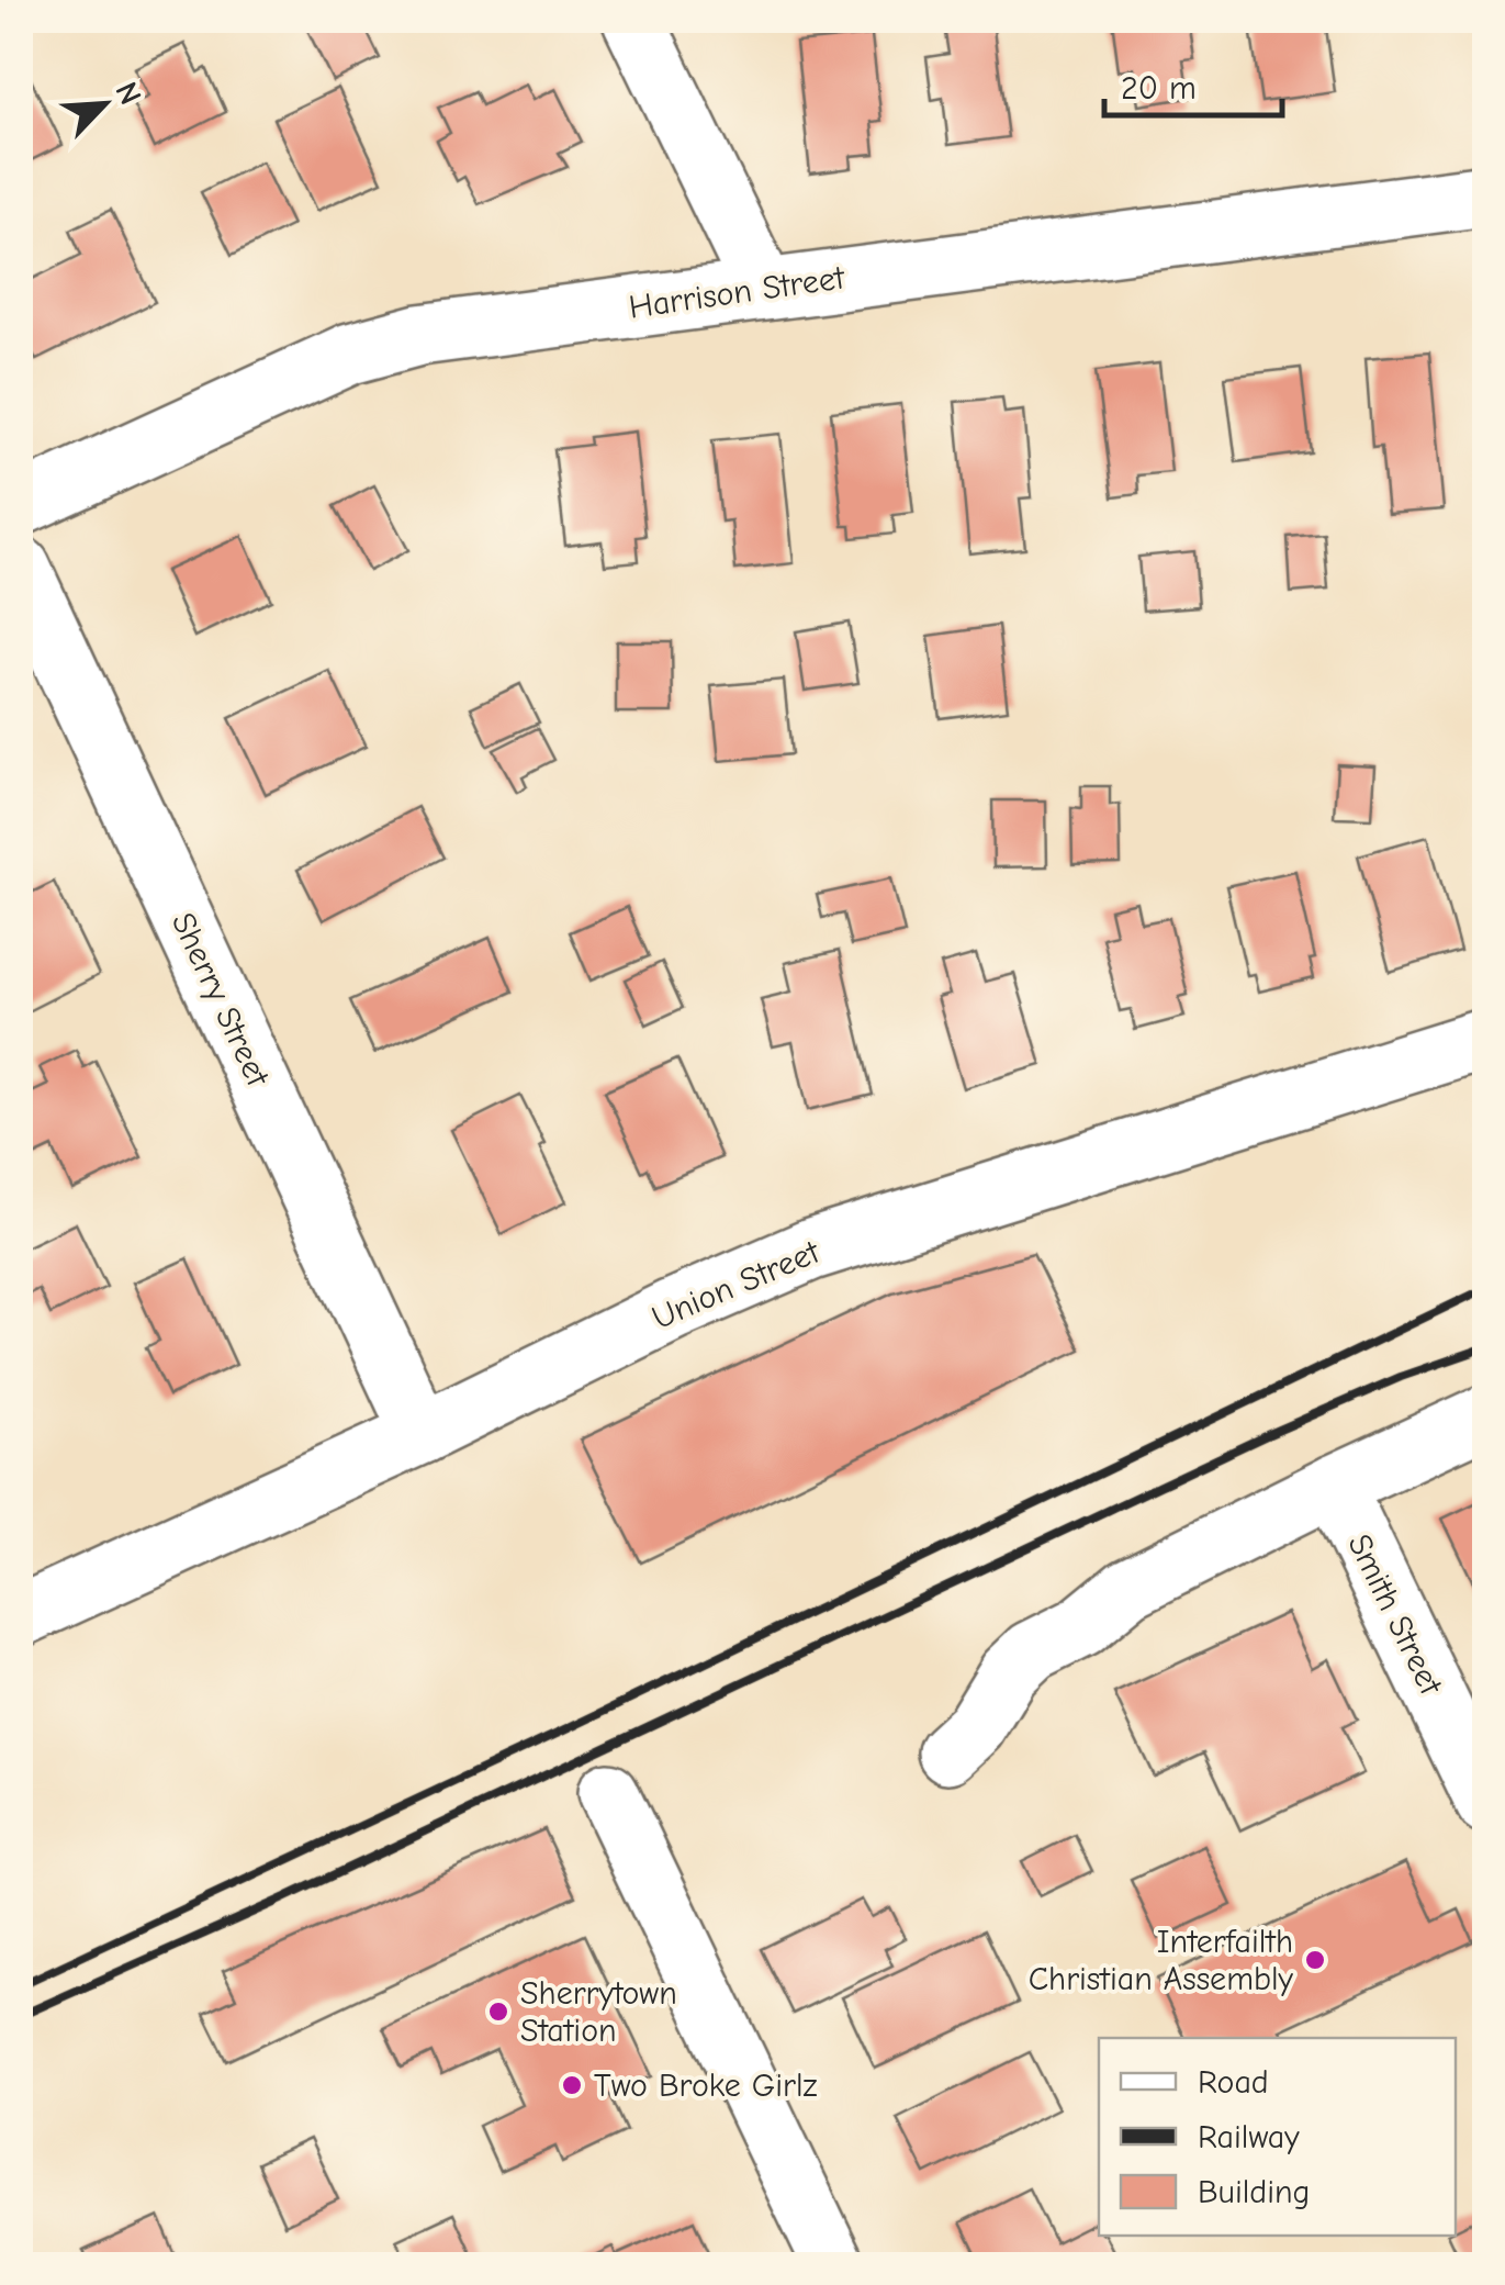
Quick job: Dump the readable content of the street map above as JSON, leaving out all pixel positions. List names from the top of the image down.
{
  "streets": {
    "street": [
      "Harrison Street",
      "Sherry Street",
      "Union Street",
      "Smith Street"
    ]
  },
  "crossings": [
    ["Sherry Street", "Union Street"]
  ],
  "places": ["Interfailth Christian Assembly", "Sherrytown Station", "Two Broke Girlz"],
  "legend": ["Road", "Railway", "Building"],
  "scale_bar": "20 m",
  "north": "top right"
}
